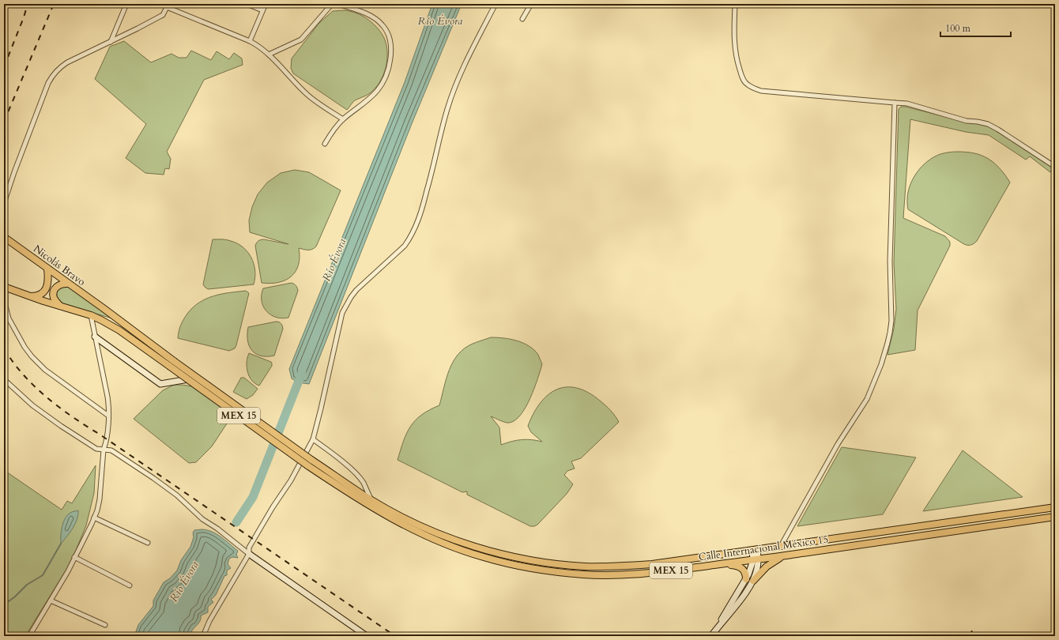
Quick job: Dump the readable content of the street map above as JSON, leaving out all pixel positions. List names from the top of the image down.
{
  "streets": {
    "main road": ["Nicolás Bravo", "MEX 15", "Calle Internacional México 15"]
  },
  "crossings": [
    ["Nicolás Bravo", "MEX 15"],
    ["MEX 15", "Calle Internacional México 15"]
  ],
  "water": ["Río Évora"],
  "scale_bar": "100 m"
}
